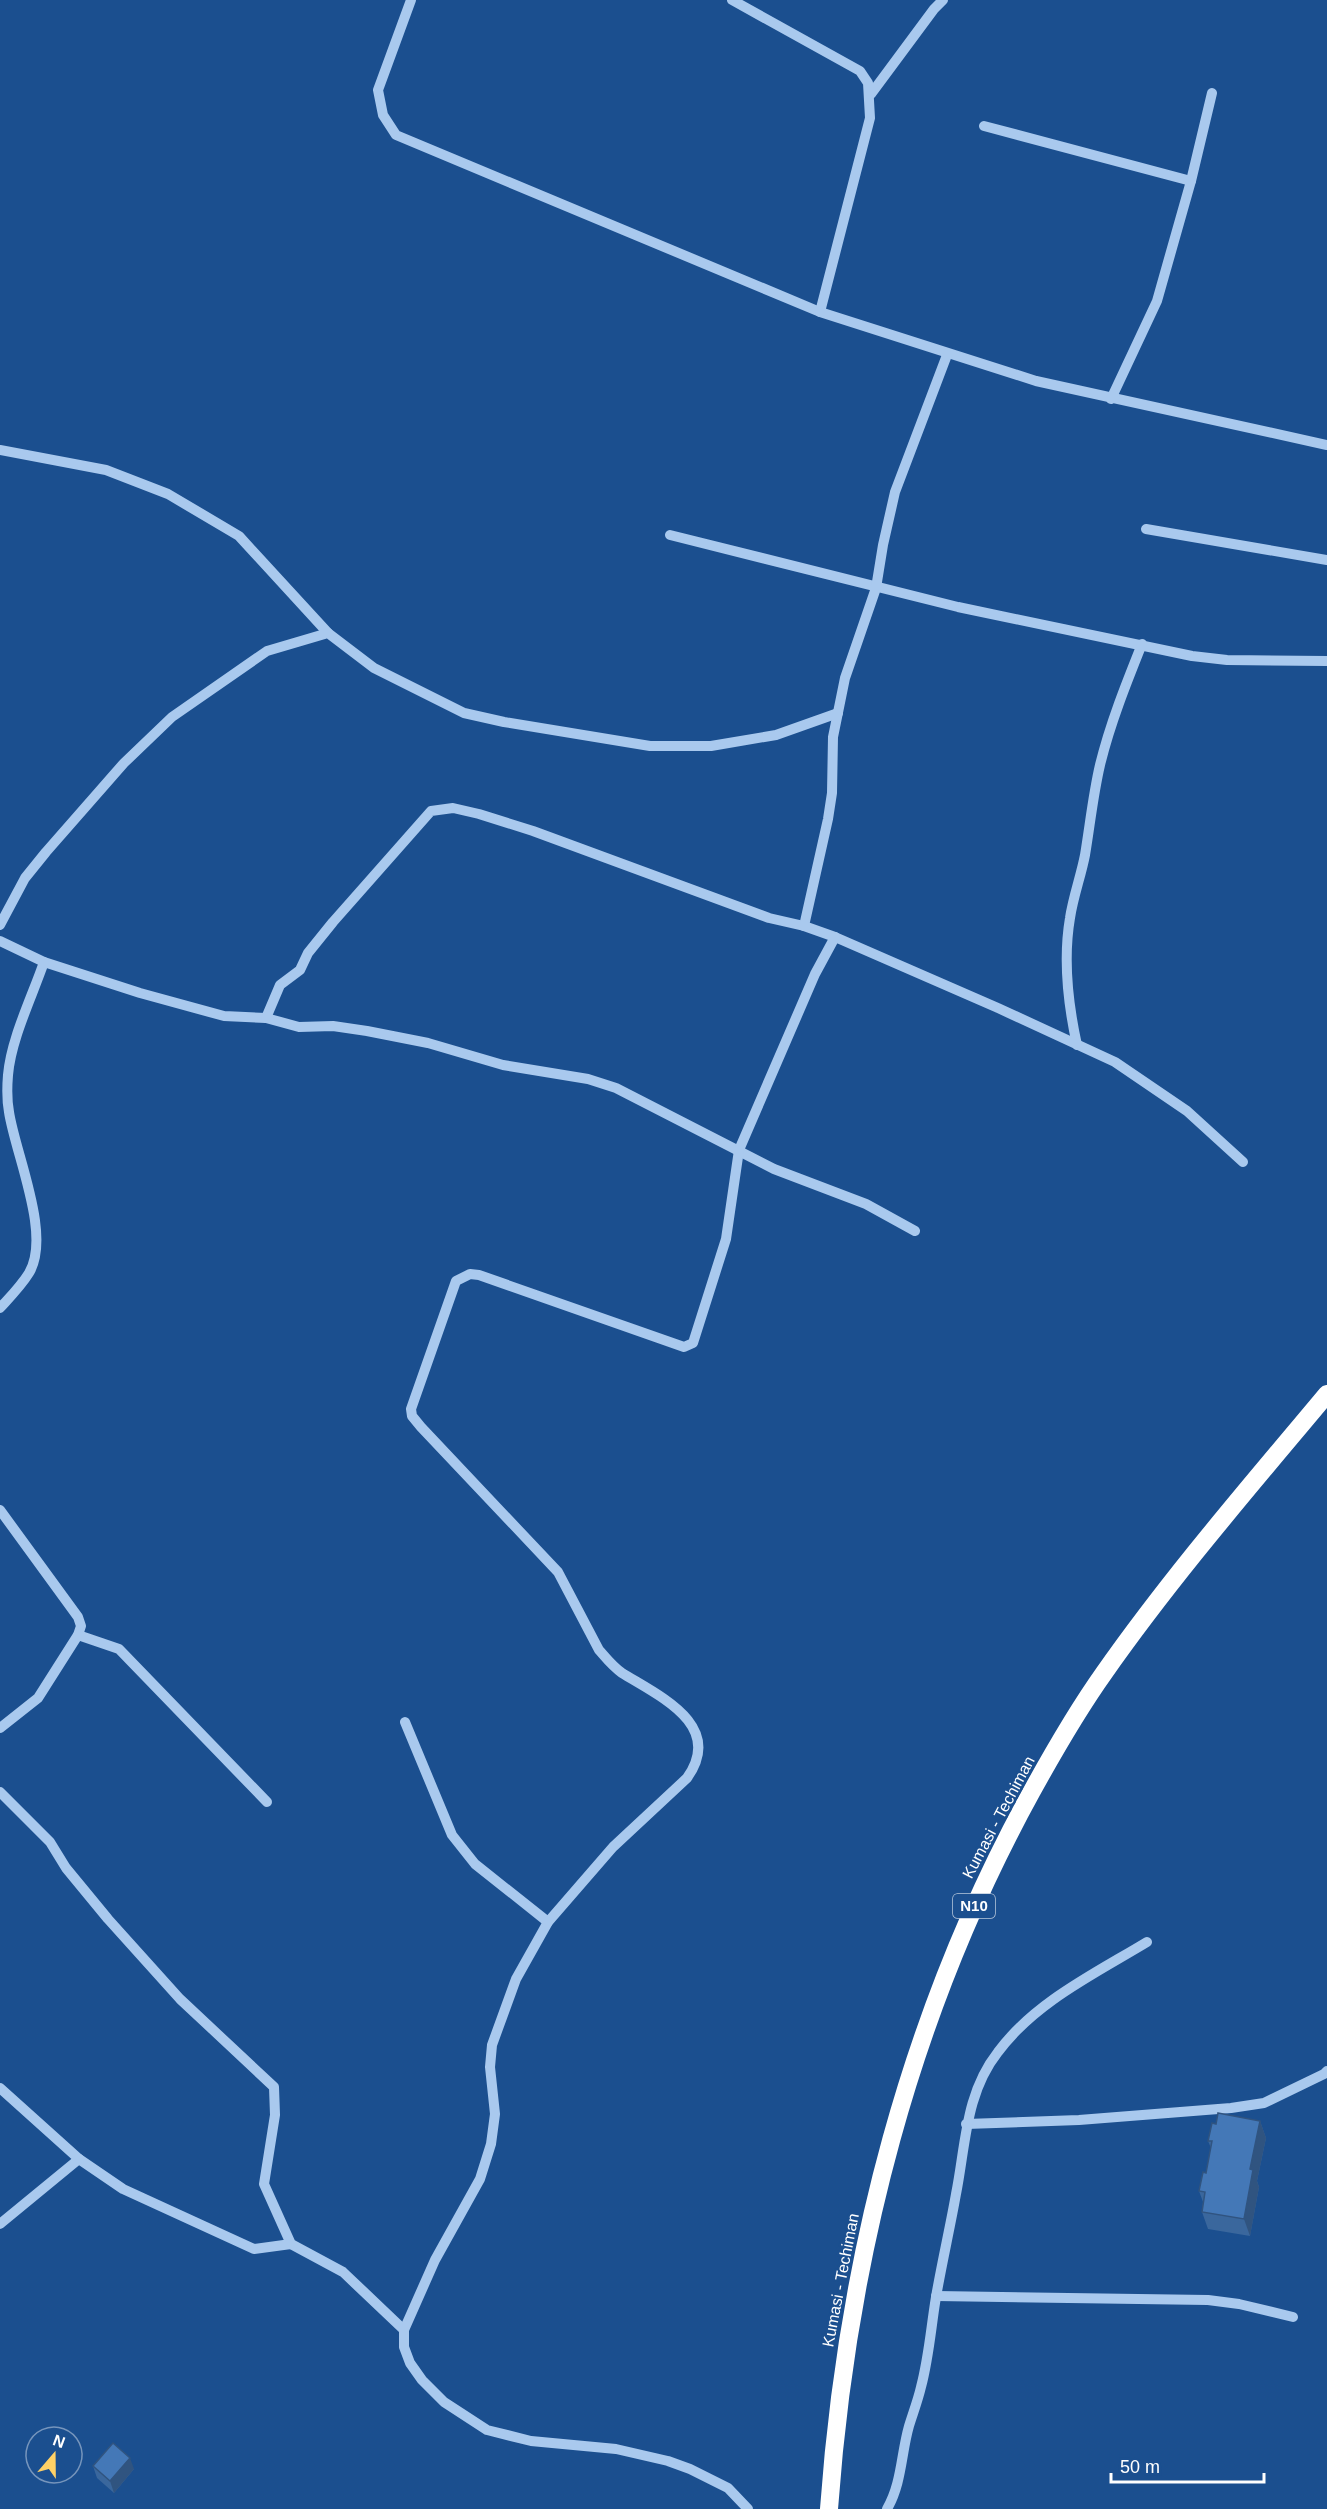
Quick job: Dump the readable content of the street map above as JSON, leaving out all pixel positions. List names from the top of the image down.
{
  "streets": {
    "highway": ["Kumasi - Techiman", "N10"]
  },
  "scale_bar": "50 m",
  "north": "top"
}
